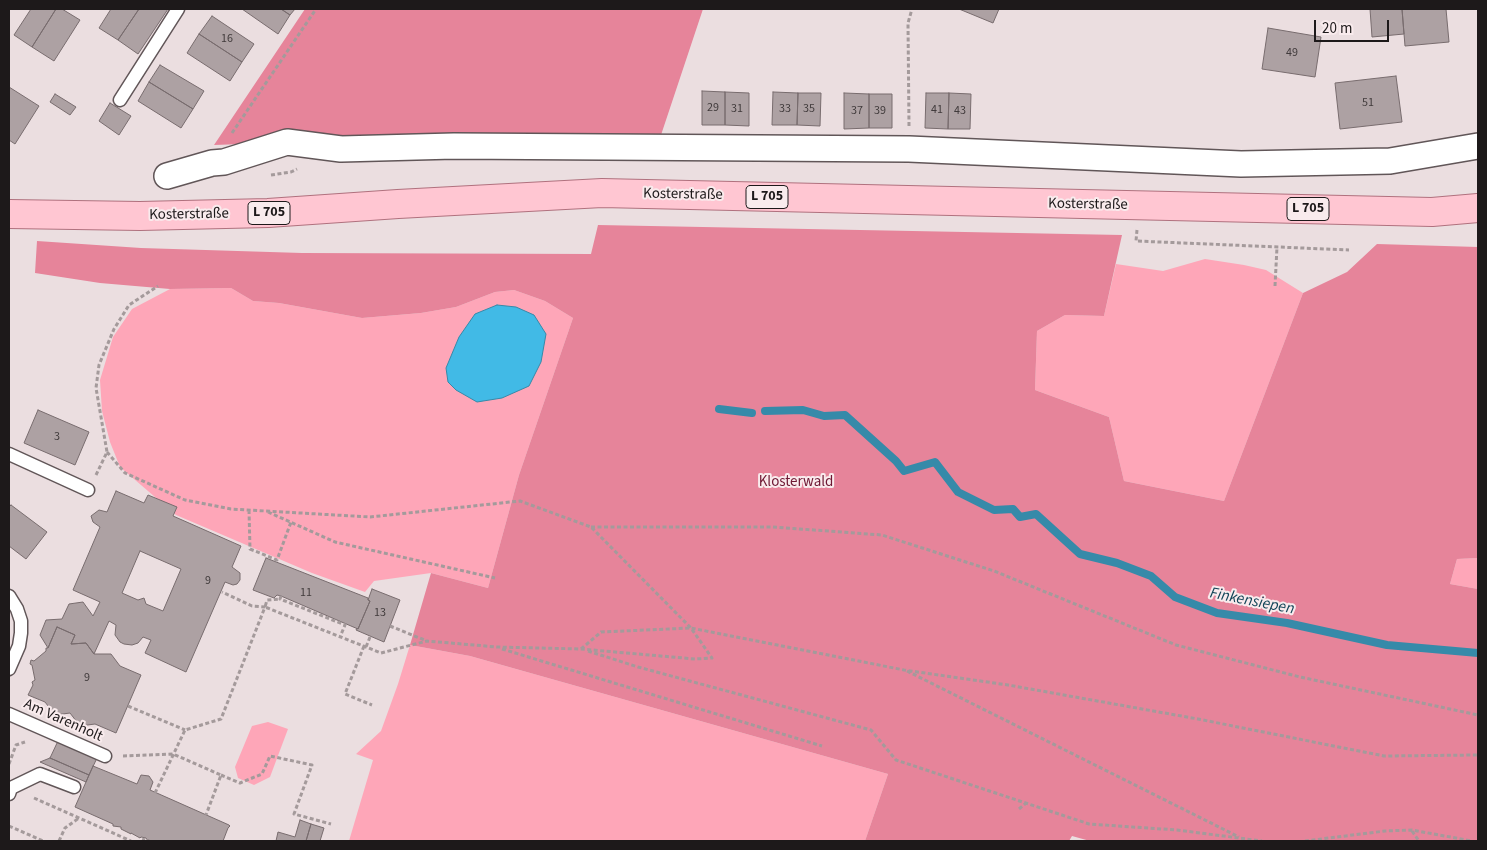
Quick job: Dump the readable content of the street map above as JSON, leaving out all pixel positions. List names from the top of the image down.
{
  "streets": {
    "main road": ["Kosterstraße", "L 705"],
    "lane": ["Am Varenholt"]
  },
  "water": ["Finkensiepen"],
  "parks": ["Klosterwald"],
  "house_numbers": [
    "16",
    "49",
    "51",
    "29",
    "31",
    "33",
    "35",
    "41",
    "37",
    "39",
    "43",
    "3",
    "9",
    "11",
    "13",
    "9"
  ],
  "scale_bar": "20 m"
}
